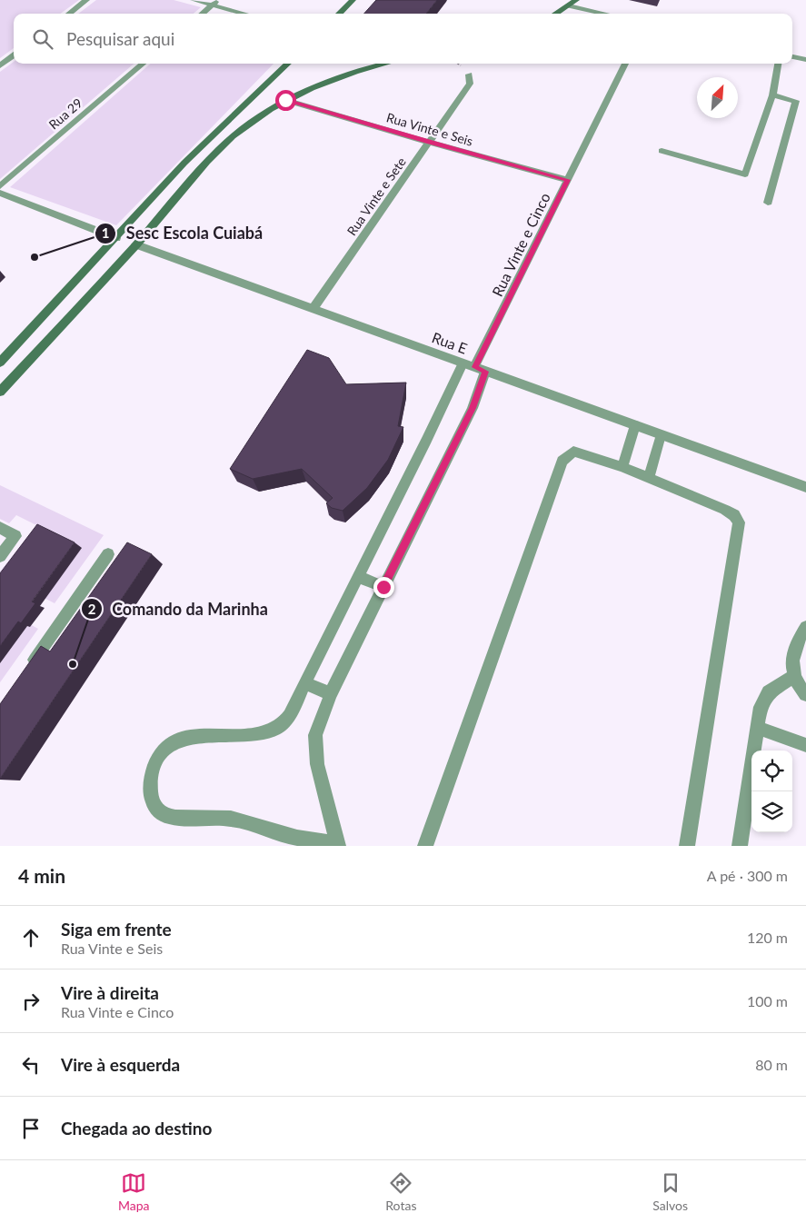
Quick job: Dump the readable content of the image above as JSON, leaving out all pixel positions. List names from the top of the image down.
{
  "streets": {
    "street": [
      "Rua 29",
      "Rua Vinte e Seis",
      "Rua Vinte e Sete",
      "Rua Vinte e Cinco",
      "Rua E"
    ]
  },
  "crossings": [
    ["Rua Vinte e Seis", "Rua Vinte e Sete"],
    ["Rua Vinte e Seis", "Rua Vinte e Cinco"],
    ["Rua Vinte e Sete", "Rua E"],
    ["Rua Vinte e Cinco", "Rua E"]
  ],
  "places": ["Sesc Escola Cuiabá", "Comando da Marinha"],
  "north": "top right",
  "page": {
    "search": "Pesquisar aqui",
    "heading": ["4 min", "A pé · 300 m"],
    "list": [
      ["Siga em frente", "Rua Vinte e Seis", "120 m"],
      ["Vire à direita", "Rua Vinte e Cinco", "100 m"],
      ["Vire à esquerda", "80 m"],
      "Chegada ao destino"
    ],
    "nav": ["Mapa", "Rotas", "Salvos"]
  }
}
